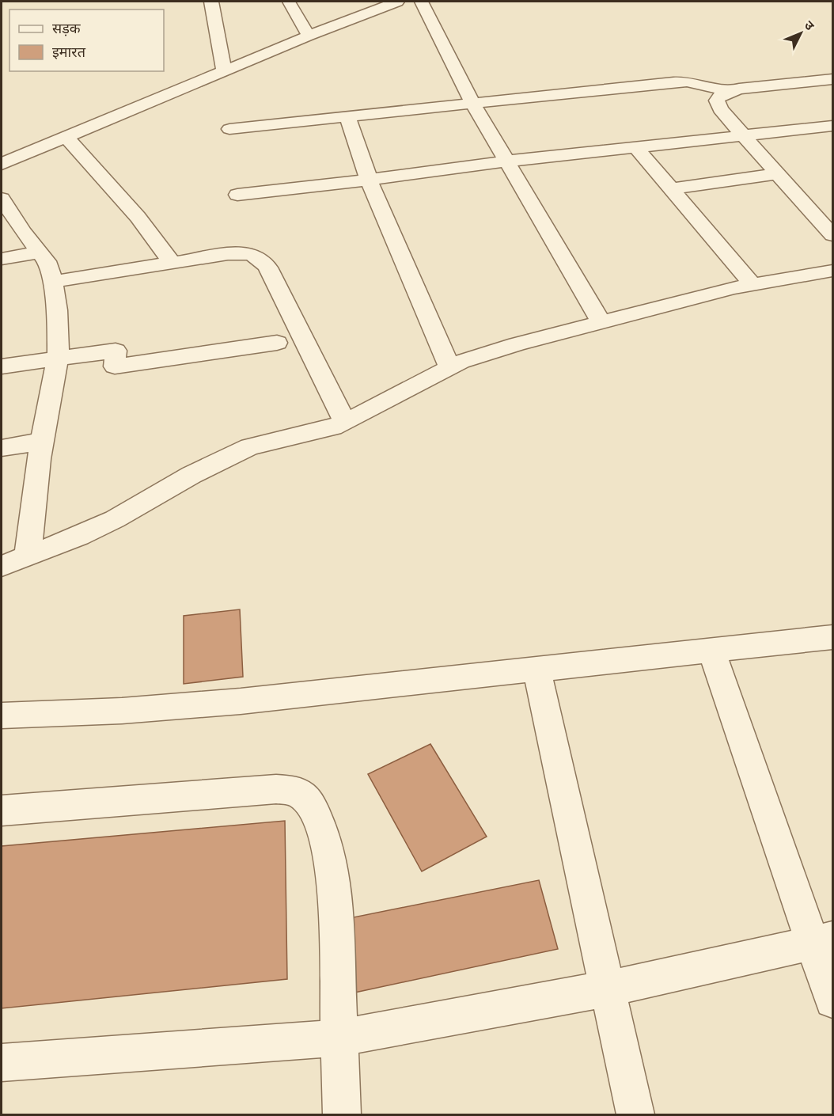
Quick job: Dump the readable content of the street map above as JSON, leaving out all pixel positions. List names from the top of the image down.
{
  "legend": ["सड़क", "इमारत"],
  "north": "top right"
}
